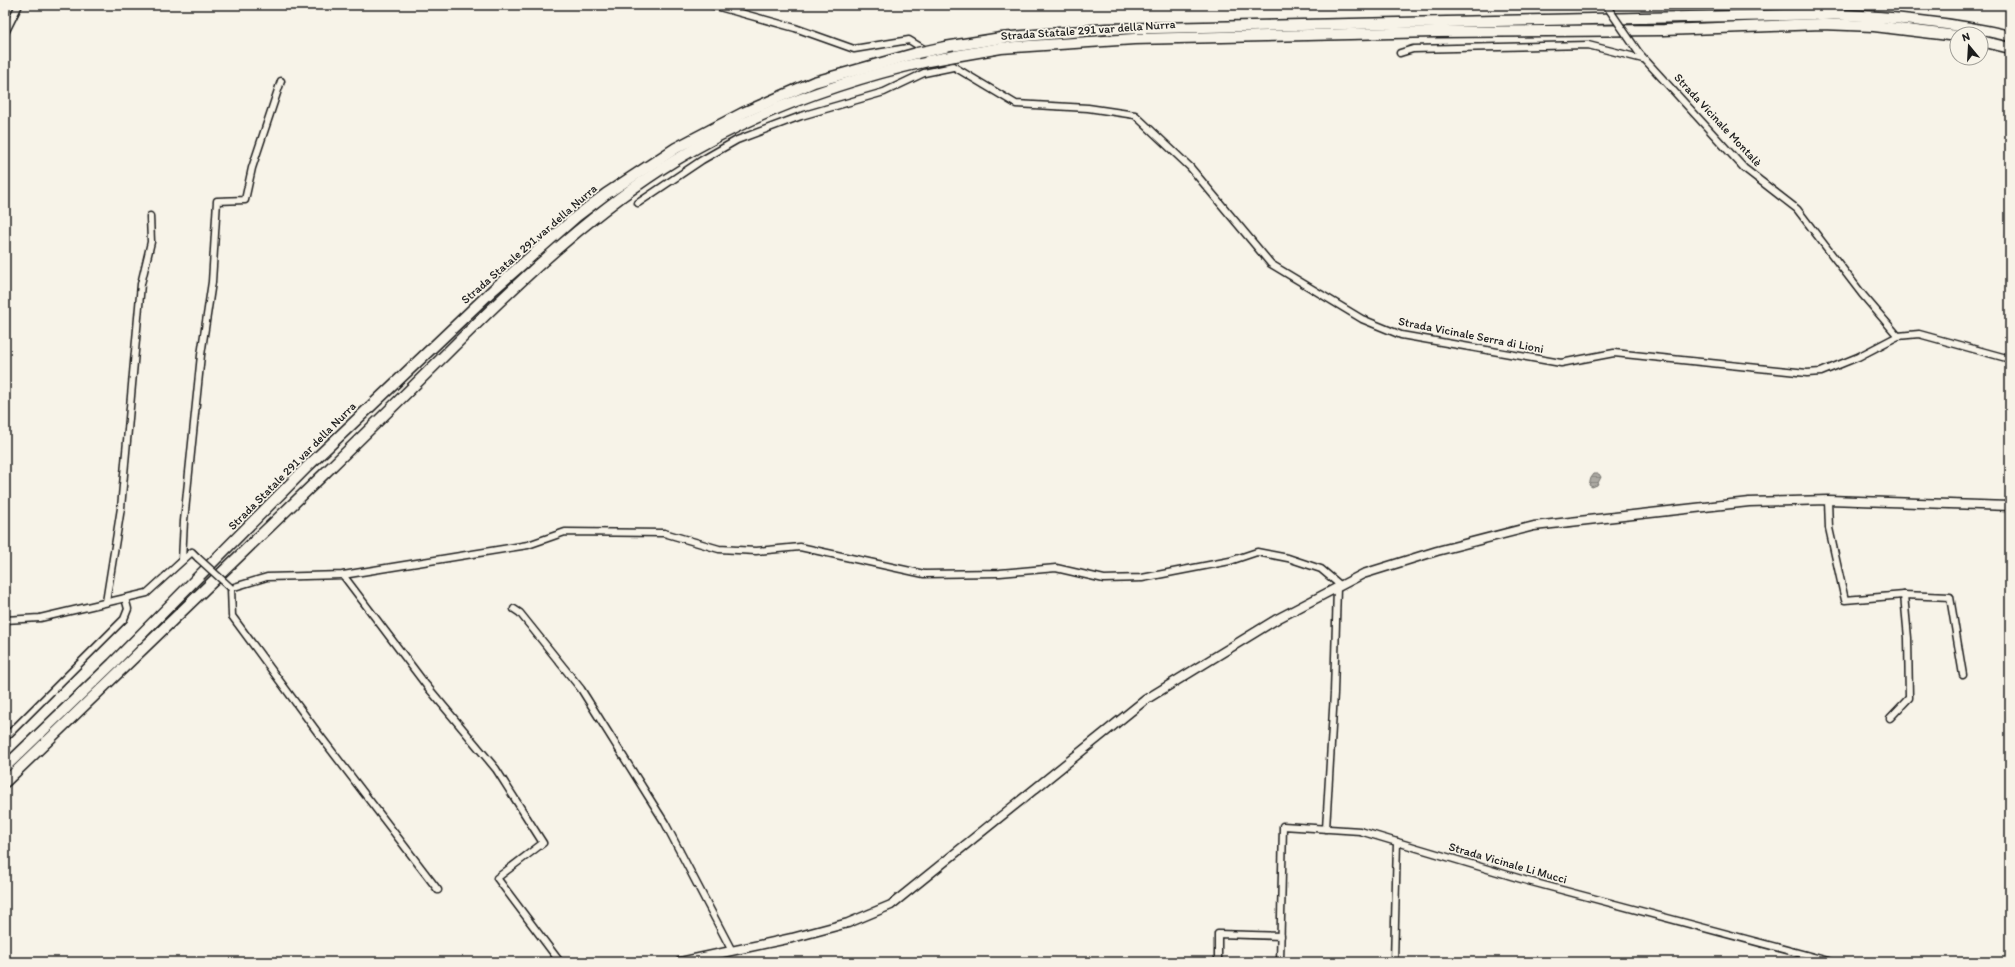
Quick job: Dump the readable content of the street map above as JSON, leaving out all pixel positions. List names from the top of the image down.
{
  "streets": {
    "highway": ["Strada Statale 291 var della Nurra"],
    "street": ["Strada Vicinale Montalè", "Strada Vicinale Serra di Lioni", "Strada Vicinale Li Mucci"]
  },
  "crossings": [
    ["Strada Vicinale Montalè", "Strada Vicinale Serra di Lioni"]
  ],
  "north": "top"
}
